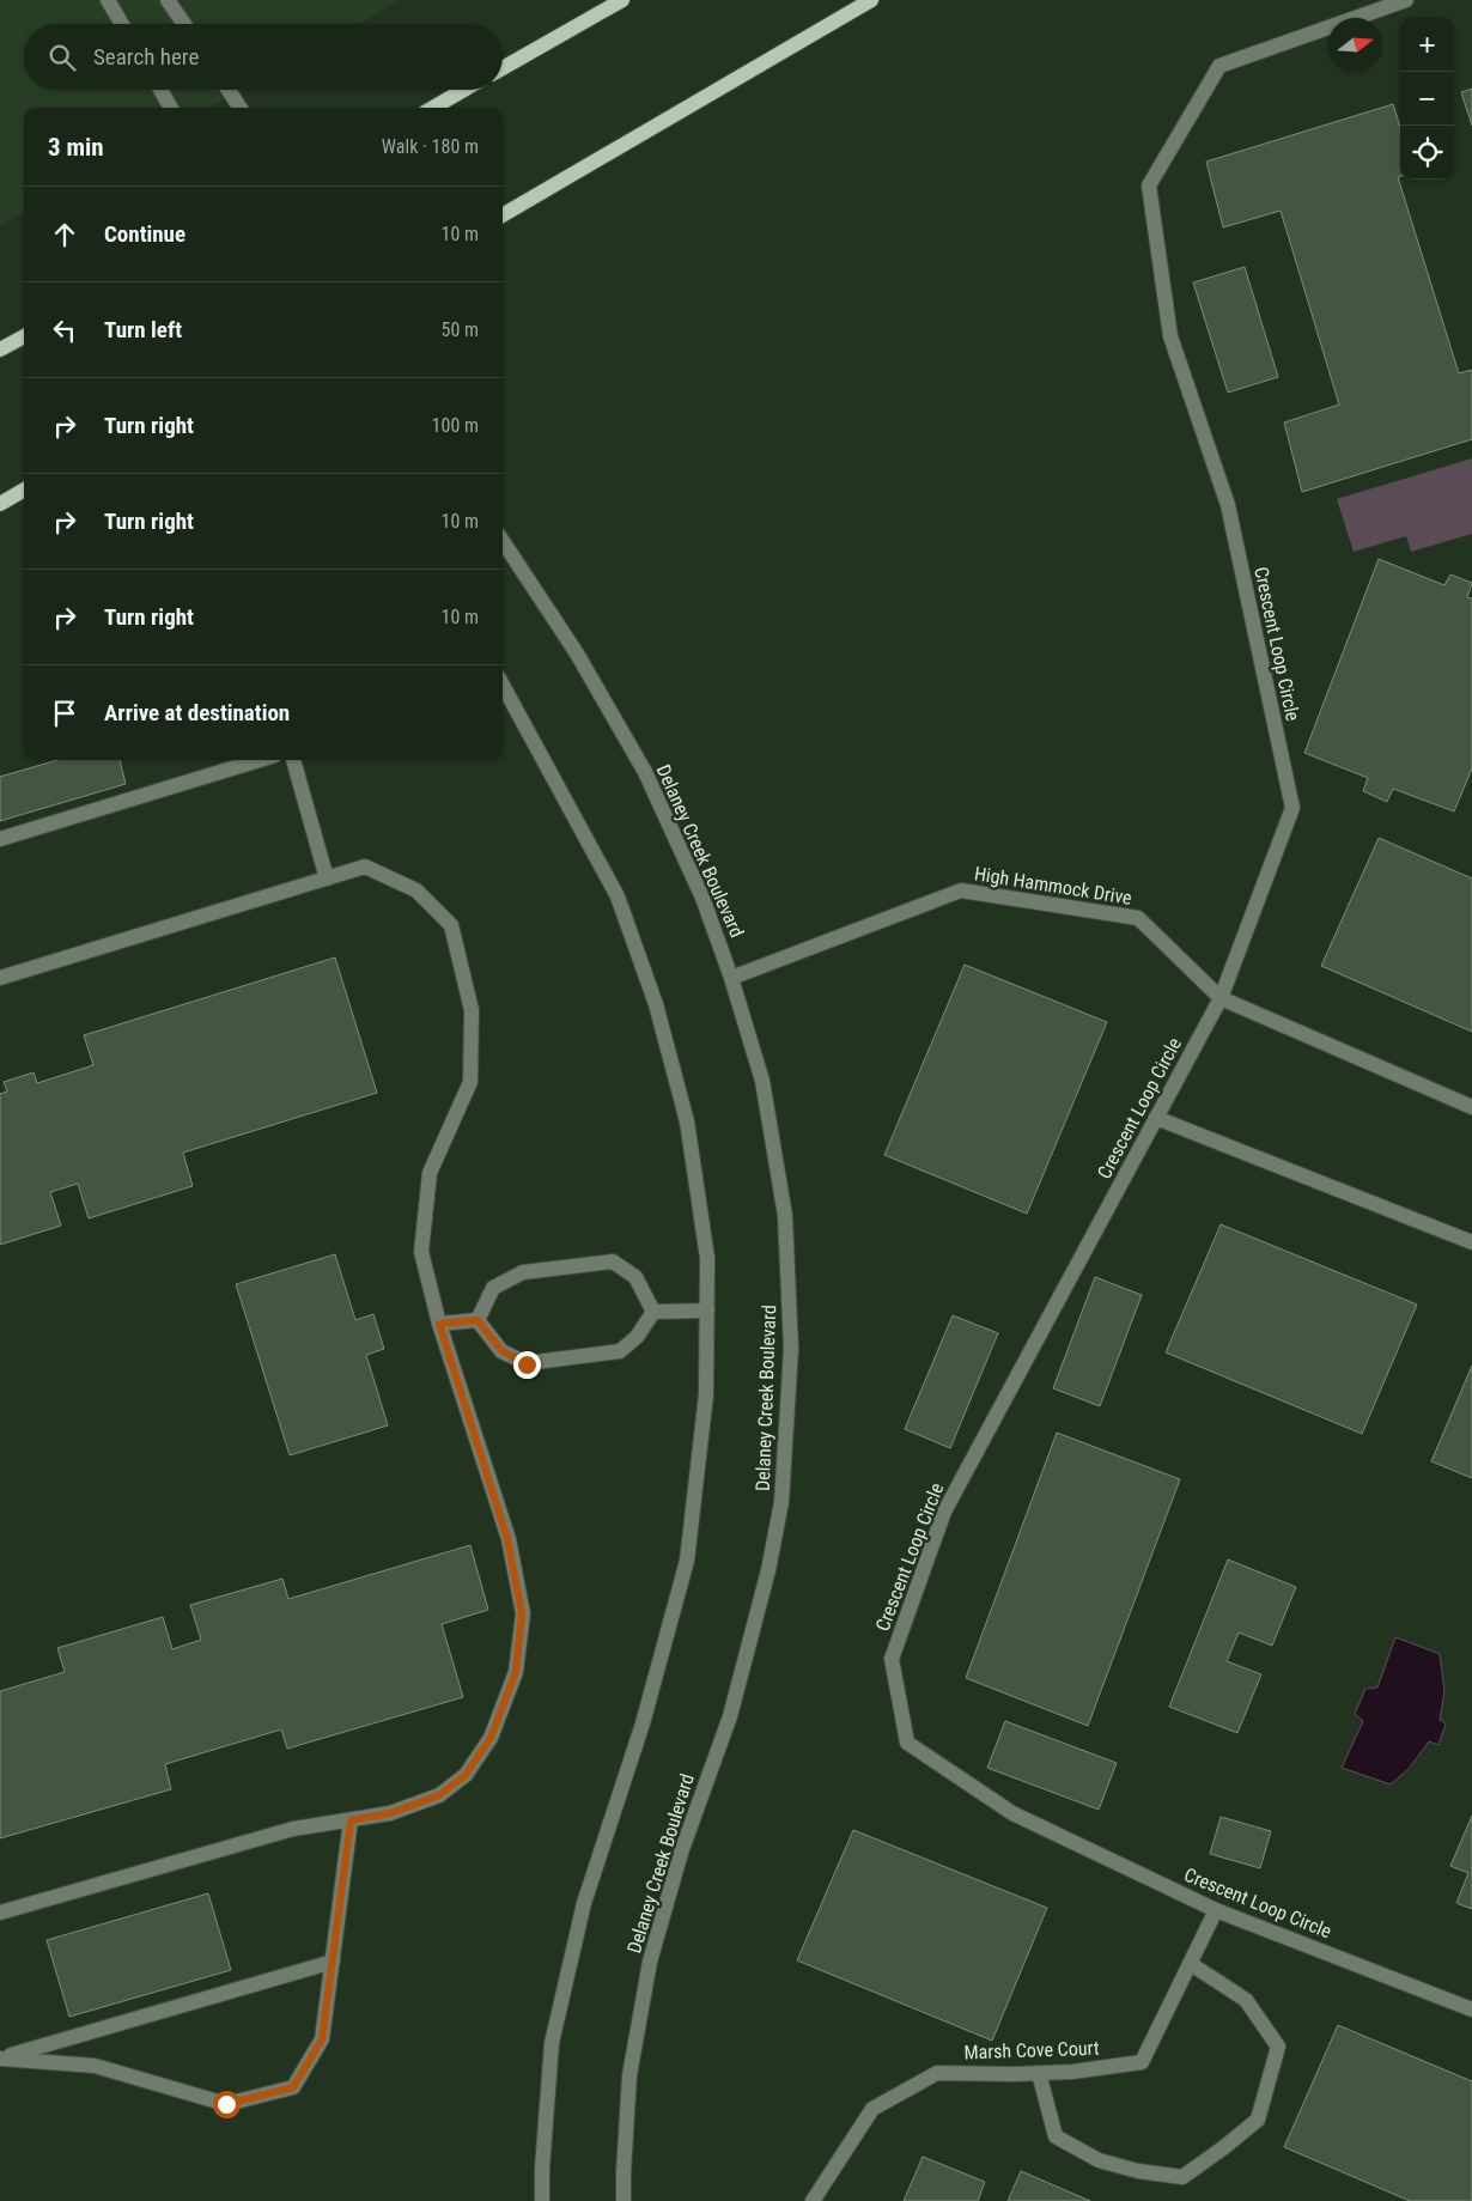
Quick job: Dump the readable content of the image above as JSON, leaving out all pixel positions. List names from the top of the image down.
{
  "streets": {
    "street": [
      "Crescent Loop Circle",
      "Delaney Creek Boulevard",
      "High Hammock Drive",
      "Marsh Cove Court"
    ]
  },
  "crossings": [
    ["Crescent Loop Circle", "High Hammock Drive"],
    ["Crescent Loop Circle", "Marsh Cove Court"],
    ["Delaney Creek Boulevard", "High Hammock Drive"]
  ],
  "north": "right",
  "page": {
    "map_buttons": ["+", "−"],
    "search": "Search here",
    "heading": ["3 min", "Walk · 180 m"],
    "list": [
      ["Continue", "10 m"],
      ["Turn left", "50 m"],
      ["Turn right", "100 m"],
      ["Turn right", "10 m"],
      ["Turn right", "10 m"],
      "Arrive at destination"
    ]
  }
}
